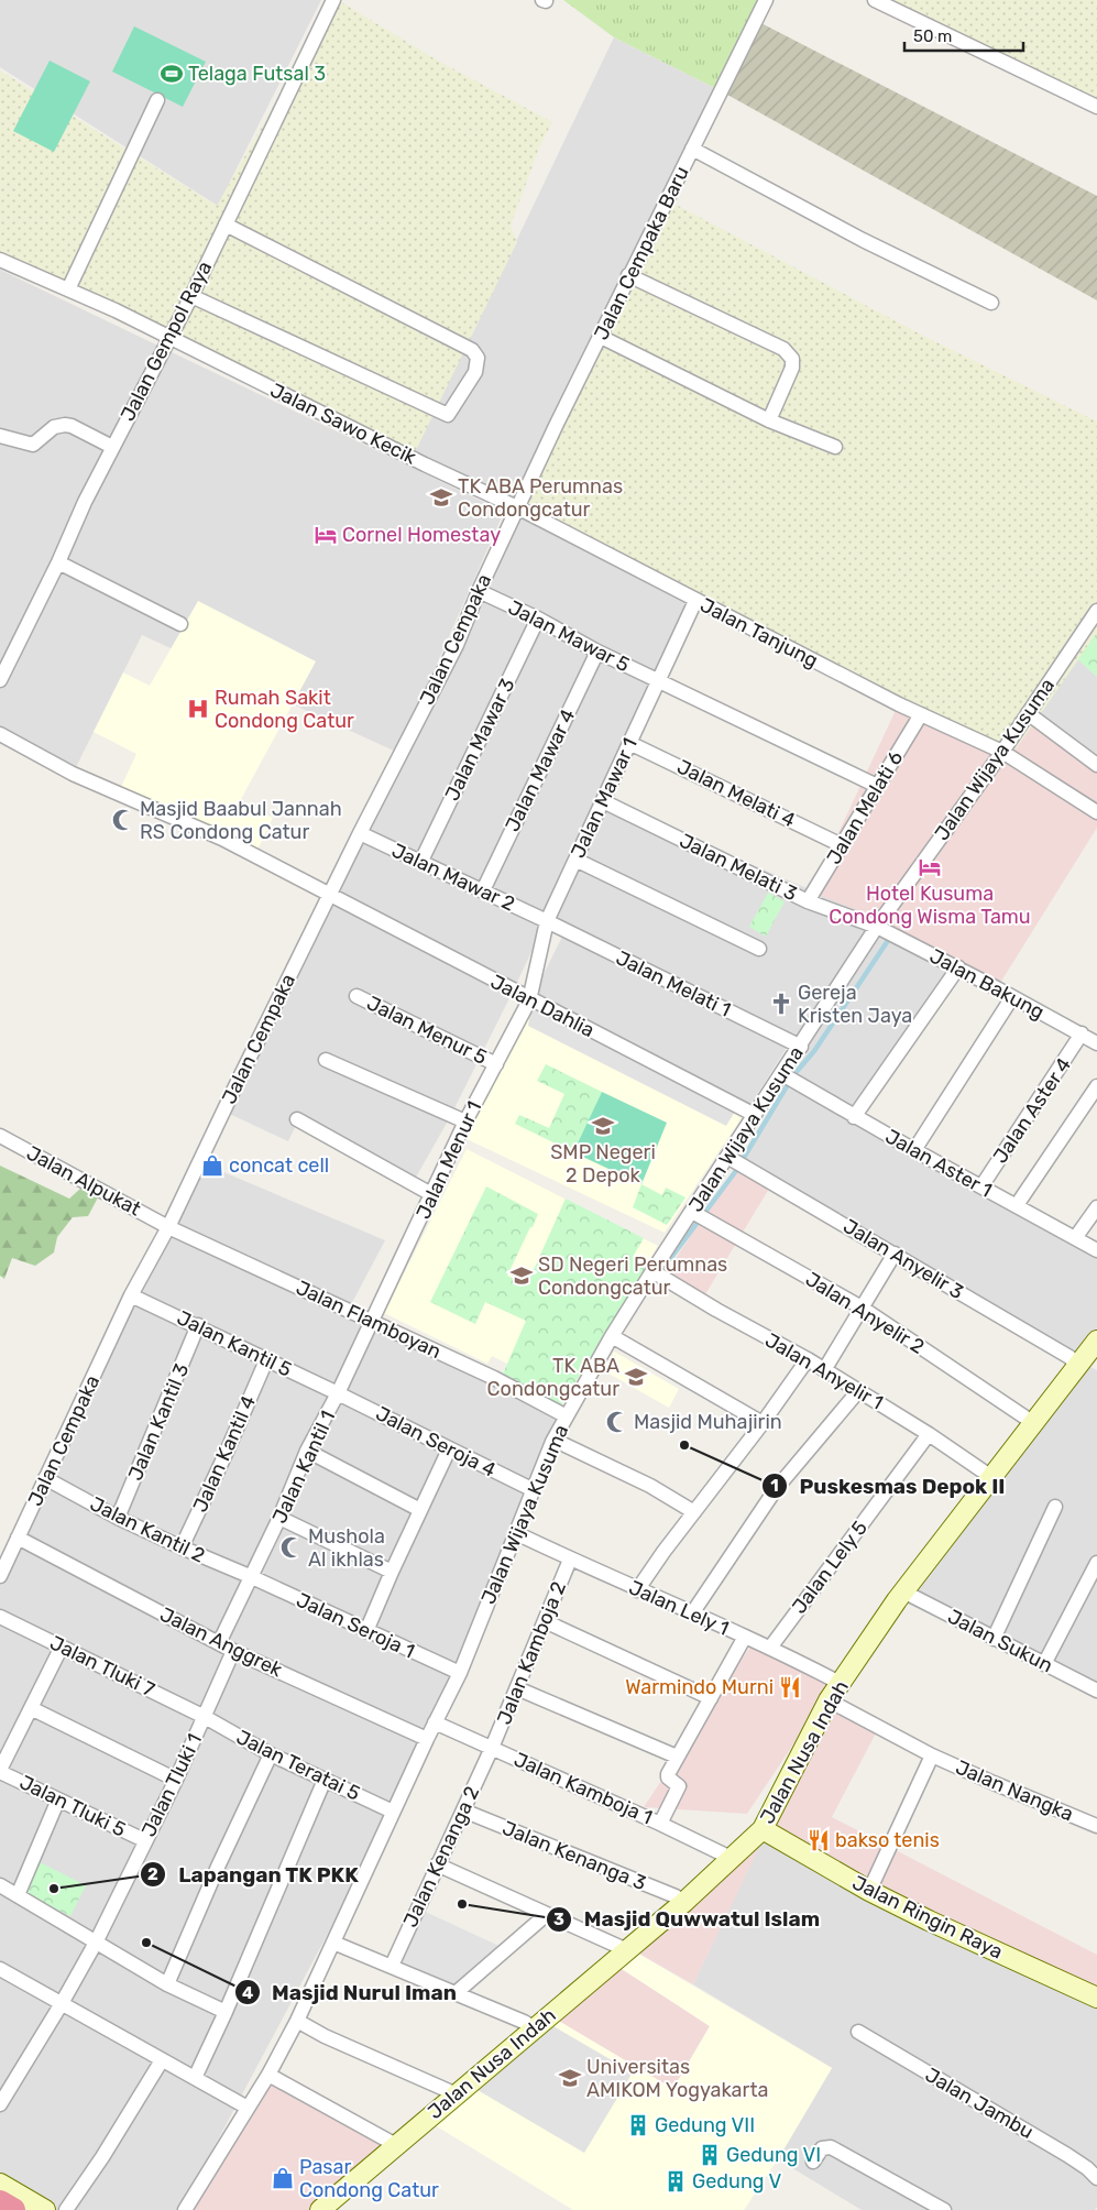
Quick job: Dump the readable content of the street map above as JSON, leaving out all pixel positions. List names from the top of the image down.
{
  "streets": {
    "main road": ["Jalan Nusa Indah", "Jalan Ringin Raya"],
    "street": [
      "Jalan Cempaka Baru",
      "Jalan Gempol Raya",
      "Jalan Sawo Kecik",
      "Jalan Tanjung",
      "Jalan Mawar 5",
      "Jalan Cempaka",
      "Jalan Mawar 3",
      "Jalan Wijaya Kusuma",
      "Jalan Mawar 4",
      "Jalan Melati 4",
      "Jalan Mawar 1",
      "Jalan Melati 6",
      "Jalan Melati 3",
      "Jalan Mawar 2",
      "Jalan Melati 1",
      "Jalan Bakung",
      "Jalan Dahlia",
      "Jalan Menur 5",
      "Jalan Aster 4",
      "Jalan Menur 1",
      "Jalan Aster 1",
      "Jalan Alpukat",
      "Jalan Anyelir 3",
      "Jalan Anyelir 2",
      "Jalan Flamboyan",
      "Jalan Kantil 5",
      "Jalan Anyelir 1",
      "Jalan Kantil 3",
      "Jalan Seroja 4",
      "Jalan Kantil 4",
      "Jalan Kantil 1",
      "Jalan Kantil 2",
      "Jalan Lely 5",
      "Jalan Lely 1",
      "Jalan Seroja 1",
      "Jalan Sukun",
      "Jalan Anggrek",
      "Jalan Kamboja 2",
      "Jalan Tluki 7",
      "Jalan Teratai 5",
      "Jalan Tluki 1",
      "Jalan Kamboja 1",
      "Jalan Nangka",
      "Jalan Tluki 5",
      "Jalan Kenanga 3",
      "Jalan Kenanga 2",
      "Jalan Jambu"
    ]
  },
  "crossings": [
    ["Jalan Cempaka Baru", "Jalan Sawo Kecik"],
    ["Jalan Cempaka Baru", "Jalan Tanjung"],
    ["Jalan Cempaka Baru", "Jalan Cempaka"],
    ["Jalan Gempol Raya", "Jalan Sawo Kecik"],
    ["Jalan Sawo Kecik", "Jalan Tanjung"],
    ["Jalan Sawo Kecik", "Jalan Cempaka"],
    ["Jalan Tanjung", "Jalan Cempaka"],
    ["Jalan Tanjung", "Jalan Wijaya Kusuma"],
    ["Jalan Tanjung", "Jalan Mawar 1"],
    ["Jalan Tanjung", "Jalan Melati 6"],
    ["Jalan Mawar 5", "Jalan Cempaka"],
    ["Jalan Mawar 5", "Jalan Mawar 3"],
    ["Jalan Mawar 5", "Jalan Mawar 4"],
    ["Jalan Mawar 5", "Jalan Mawar 1"],
    ["Jalan Mawar 5", "Jalan Melati 6"],
    ["Jalan Cempaka", "Jalan Mawar 2"],
    ["Jalan Cempaka", "Jalan Dahlia"],
    ["Jalan Cempaka", "Jalan Alpukat"],
    ["Jalan Cempaka", "Jalan Flamboyan"],
    ["Jalan Cempaka", "Jalan Kantil 5"],
    ["Jalan Cempaka", "Jalan Kantil 2"],
    ["Jalan Cempaka", "Jalan Anggrek"],
    ["Jalan Mawar 3", "Jalan Mawar 2"],
    ["Jalan Wijaya Kusuma", "Jalan Melati 3"],
    ["Jalan Wijaya Kusuma", "Jalan Melati 1"],
    ["Jalan Wijaya Kusuma", "Jalan Bakung"],
    ["Jalan Wijaya Kusuma", "Jalan Dahlia"],
    ["Jalan Wijaya Kusuma", "Jalan Aster 1"],
    ["Jalan Wijaya Kusuma", "Jalan Anyelir 3"],
    ["Jalan Wijaya Kusuma", "Jalan Anyelir 2"],
    ["Jalan Wijaya Kusuma", "Jalan Flamboyan"],
    ["Jalan Wijaya Kusuma", "Jalan Anyelir 1"],
    ["Jalan Wijaya Kusuma", "Jalan Seroja 4"],
    ["Jalan Wijaya Kusuma", "Jalan Lely 1"],
    ["Jalan Wijaya Kusuma", "Jalan Seroja 1"],
    ["Jalan Wijaya Kusuma", "Jalan Anggrek"],
    ["Jalan Wijaya Kusuma", "Jalan Teratai 5"],
    ["Jalan Wijaya Kusuma", "Jalan Kamboja 1"],
    ["Jalan Mawar 4", "Jalan Mawar 2"],
    ["Jalan Melati 4", "Jalan Mawar 1"],
    ["Jalan Melati 4", "Jalan Melati 6"],
    ["Jalan Mawar 1", "Jalan Melati 3"],
    ["Jalan Mawar 1", "Jalan Mawar 2"],
    ["Jalan Mawar 1", "Jalan Melati 1"],
    ["Jalan Mawar 1", "Jalan Dahlia"],
    ["Jalan Mawar 1", "Jalan Menur 1"],
    ["Jalan Melati 6", "Jalan Melati 3"],
    ["Jalan Melati 3", "Jalan Bakung"],
    ["Jalan Mawar 2", "Jalan Melati 1"],
    ["Jalan Bakung", "Jalan Aster 4"],
    ["Jalan Dahlia", "Jalan Menur 1"],
    ["Jalan Menur 5", "Jalan Menur 1"],
    ["Jalan Aster 4", "Jalan Aster 1"],
    ["Jalan Menur 1", "Jalan Flamboyan"],
    ["Jalan Menur 1", "Jalan Kantil 1"],
    ["Jalan Alpukat", "Jalan Flamboyan"],
    ["Jalan Anyelir 3", "Jalan Nusa Indah"],
    ["Jalan Anyelir 2", "Jalan Nusa Indah"],
    ["Jalan Flamboyan", "Jalan Kantil 1"],
    ["Jalan Kantil 5", "Jalan Kantil 3"],
    ["Jalan Kantil 5", "Jalan Seroja 4"],
    ["Jalan Kantil 5", "Jalan Kantil 4"],
    ["Jalan Kantil 5", "Jalan Kantil 1"],
    ["Jalan Anyelir 1", "Jalan Lely 5"],
    ["Jalan Anyelir 1", "Jalan Nusa Indah"],
    ["Jalan Kantil 3", "Jalan Kantil 2"],
    ["Jalan Seroja 4", "Jalan Kantil 1"],
    ["Jalan Kantil 4", "Jalan Kantil 2"],
    ["Jalan Kantil 1", "Jalan Kantil 2"],
    ["Jalan Kantil 1", "Jalan Seroja 1"],
    ["Jalan Kantil 1", "Jalan Anggrek"],
    ["Jalan Kantil 2", "Jalan Seroja 1"],
    ["Jalan Lely 5", "Jalan Lely 1"],
    ["Jalan Lely 1", "Jalan Kamboja 2"],
    ["Jalan Lely 1", "Jalan Nusa Indah"],
    ["Jalan Sukun", "Jalan Nusa Indah"],
    ["Jalan Anggrek", "Jalan Tluki 1"],
    ["Jalan Kamboja 2", "Jalan Kamboja 1"],
    ["Jalan Kamboja 2", "Jalan Kenanga 2"],
    ["Jalan Tluki 7", "Jalan Teratai 5"],
    ["Jalan Tluki 7", "Jalan Tluki 1"],
    ["Jalan Nusa Indah", "Jalan Kamboja 1"],
    ["Jalan Nusa Indah", "Jalan Nangka"],
    ["Jalan Nusa Indah", "Jalan Kenanga 3"],
    ["Jalan Nusa Indah", "Jalan Ringin Raya"],
    ["Jalan Teratai 5", "Jalan Tluki 1"],
    ["Jalan Tluki 1", "Jalan Tluki 5"],
    ["Jalan Kamboja 1", "Jalan Kenanga 2"],
    ["Jalan Kenanga 3", "Jalan Kenanga 2"]
  ],
  "places": {
    "sports": ["Telaga Futsal 3"],
    "school or university": [
      "TK ABA Perumnas Condongcatur",
      "SMP Negeri 2 Depok",
      "SD Negeri Perumnas Condongcatur",
      "TK ABA Condongcatur",
      "Universitas AMIKOM Yogyakarta"
    ],
    "hotel": ["Cornel Homestay", "Hotel Kusuma Condong Wisma Tamu"],
    "hospital": ["Rumah Sakit Condong Catur"],
    "mosque": ["Masjid Baabul Jannah RS Condong Catur", "Masjid Muhajirin", "Mushola Al ikhlas"],
    "church": ["Gereja Kristen Jaya"],
    "shop": ["concat cell", "Pasar Condong Catur"],
    "other": [
      "Puskesmas Depok II",
      "Lapangan TK PKK",
      "Masjid Quwwatul Islam",
      "Masjid Nurul Iman"
    ],
    "restaurant": ["Warmindo Murni", "bakso tenis"],
    "building": ["Gedung VII", "Gedung VI", "Gedung V"]
  },
  "scale_bar": "50 m"
}
